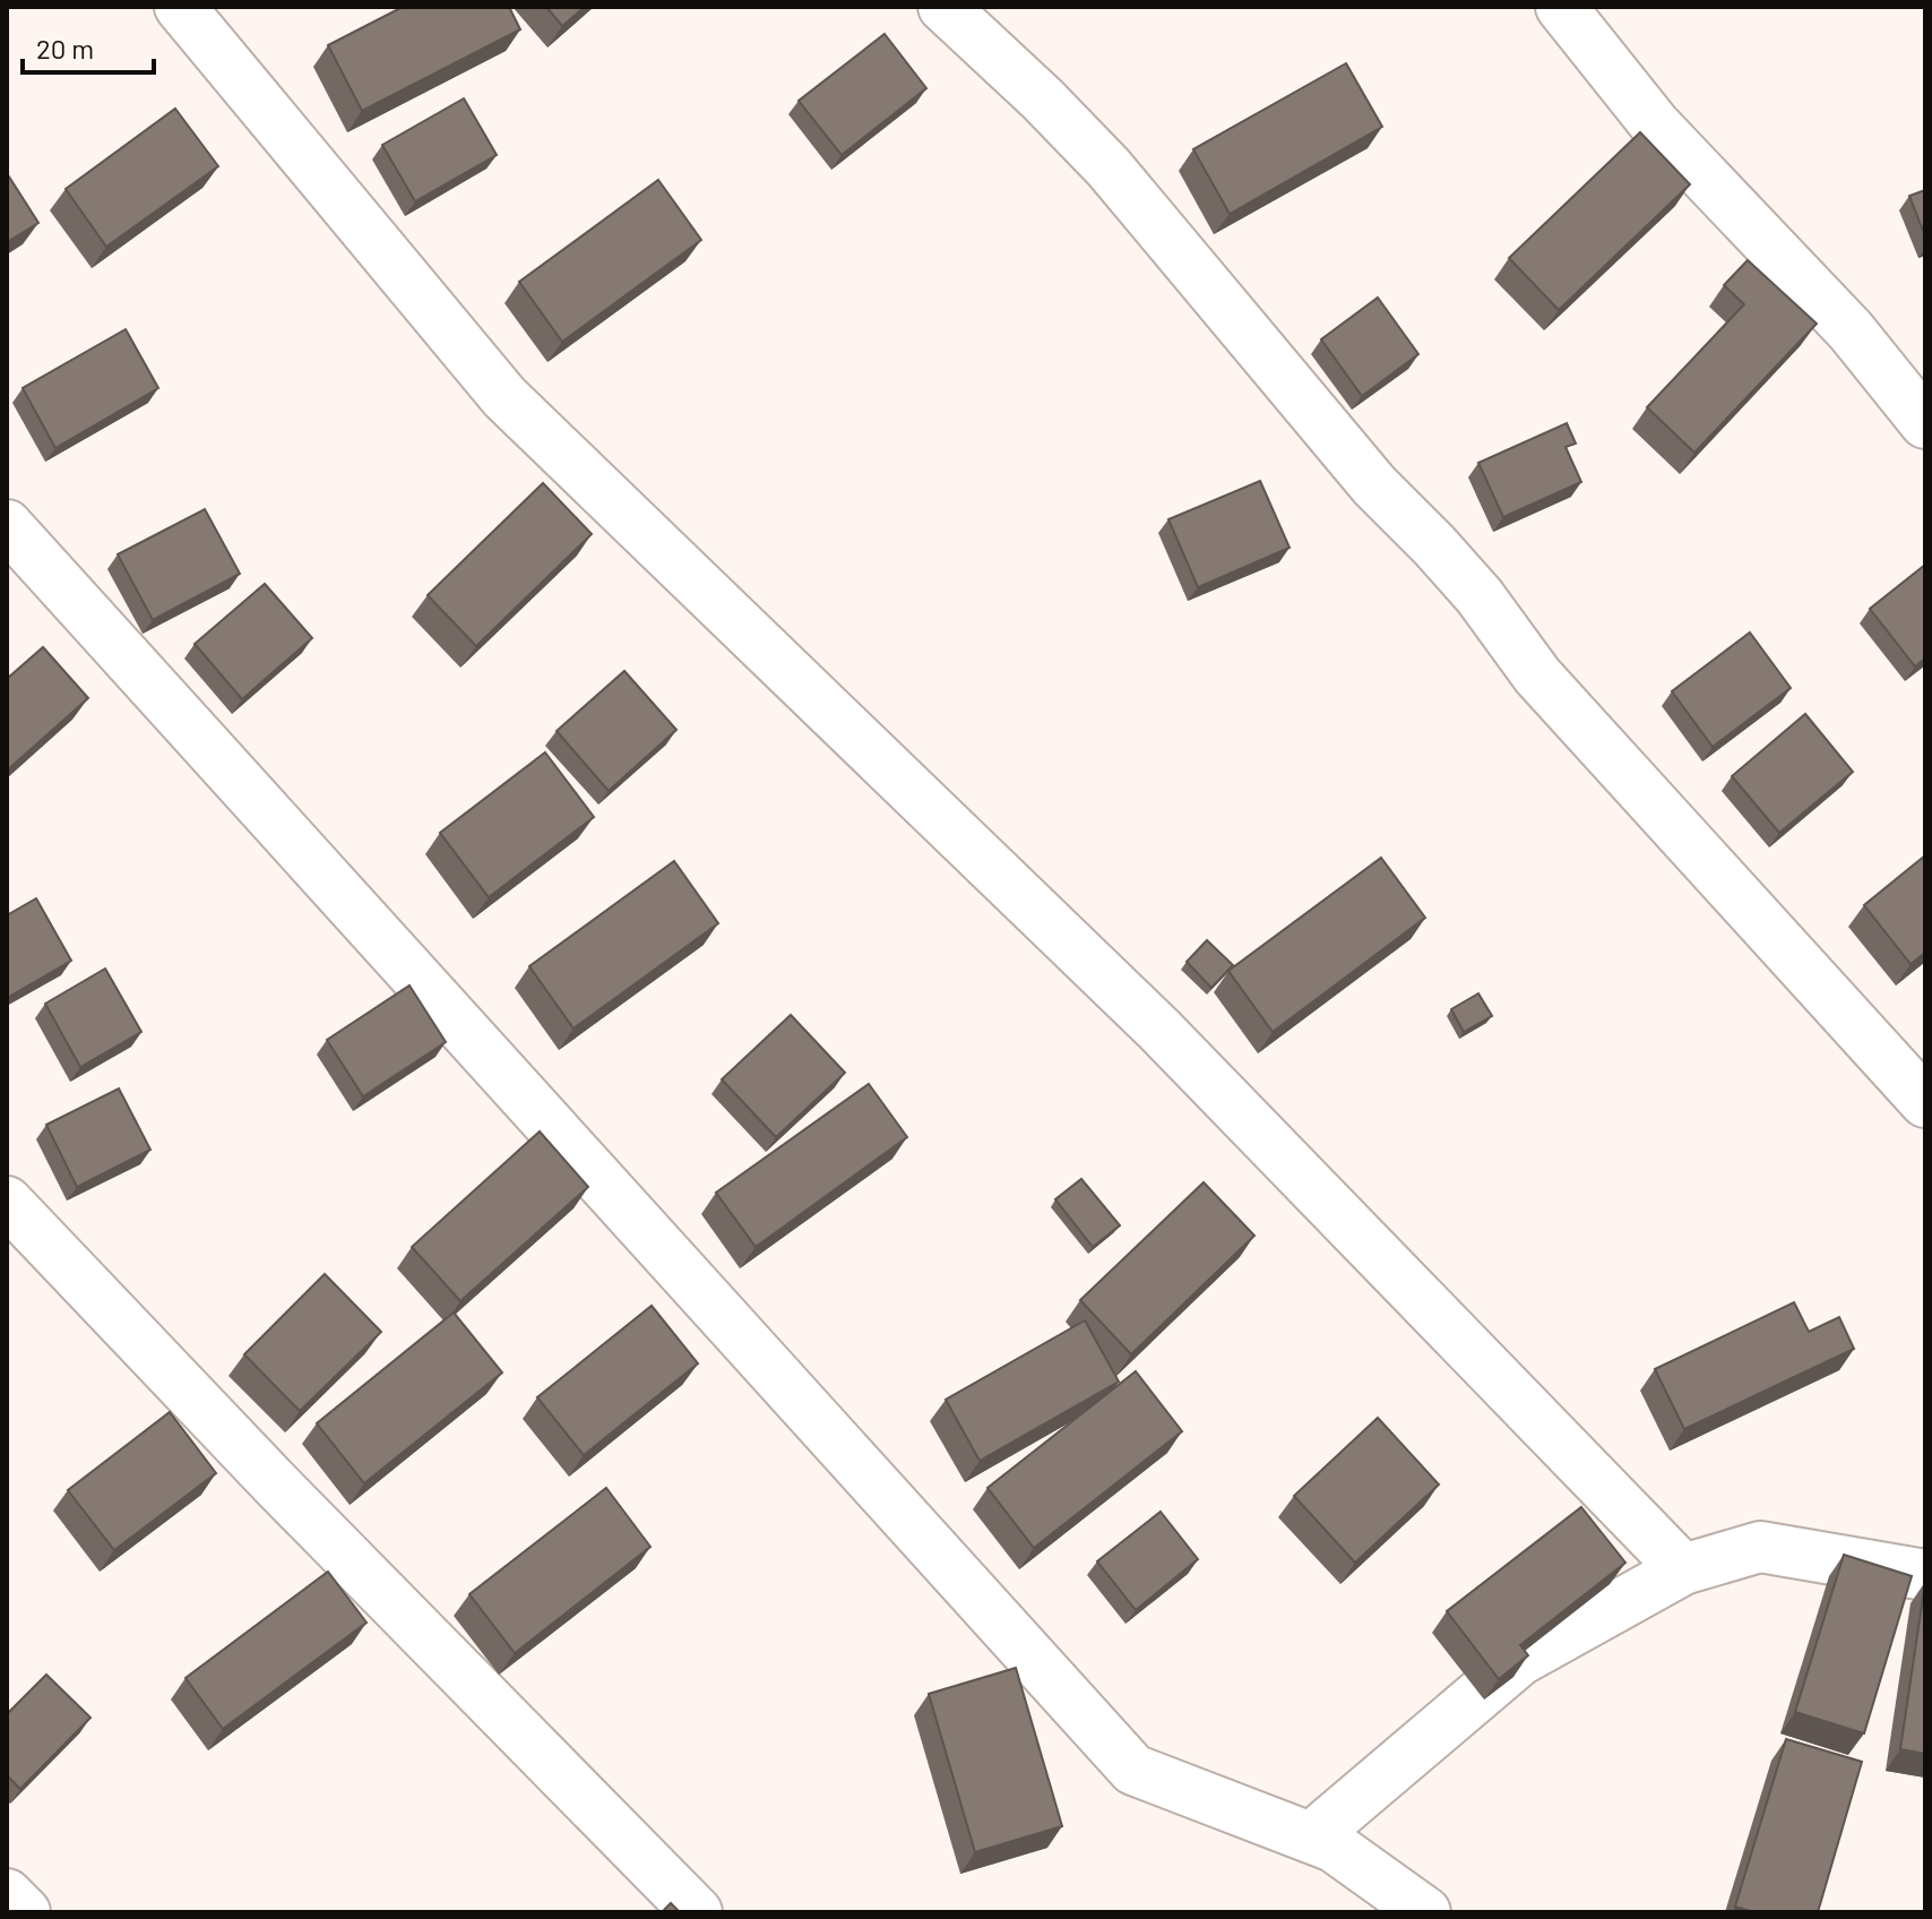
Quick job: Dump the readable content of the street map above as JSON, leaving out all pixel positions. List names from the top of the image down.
{
  "scale_bar": "20 m"
}
